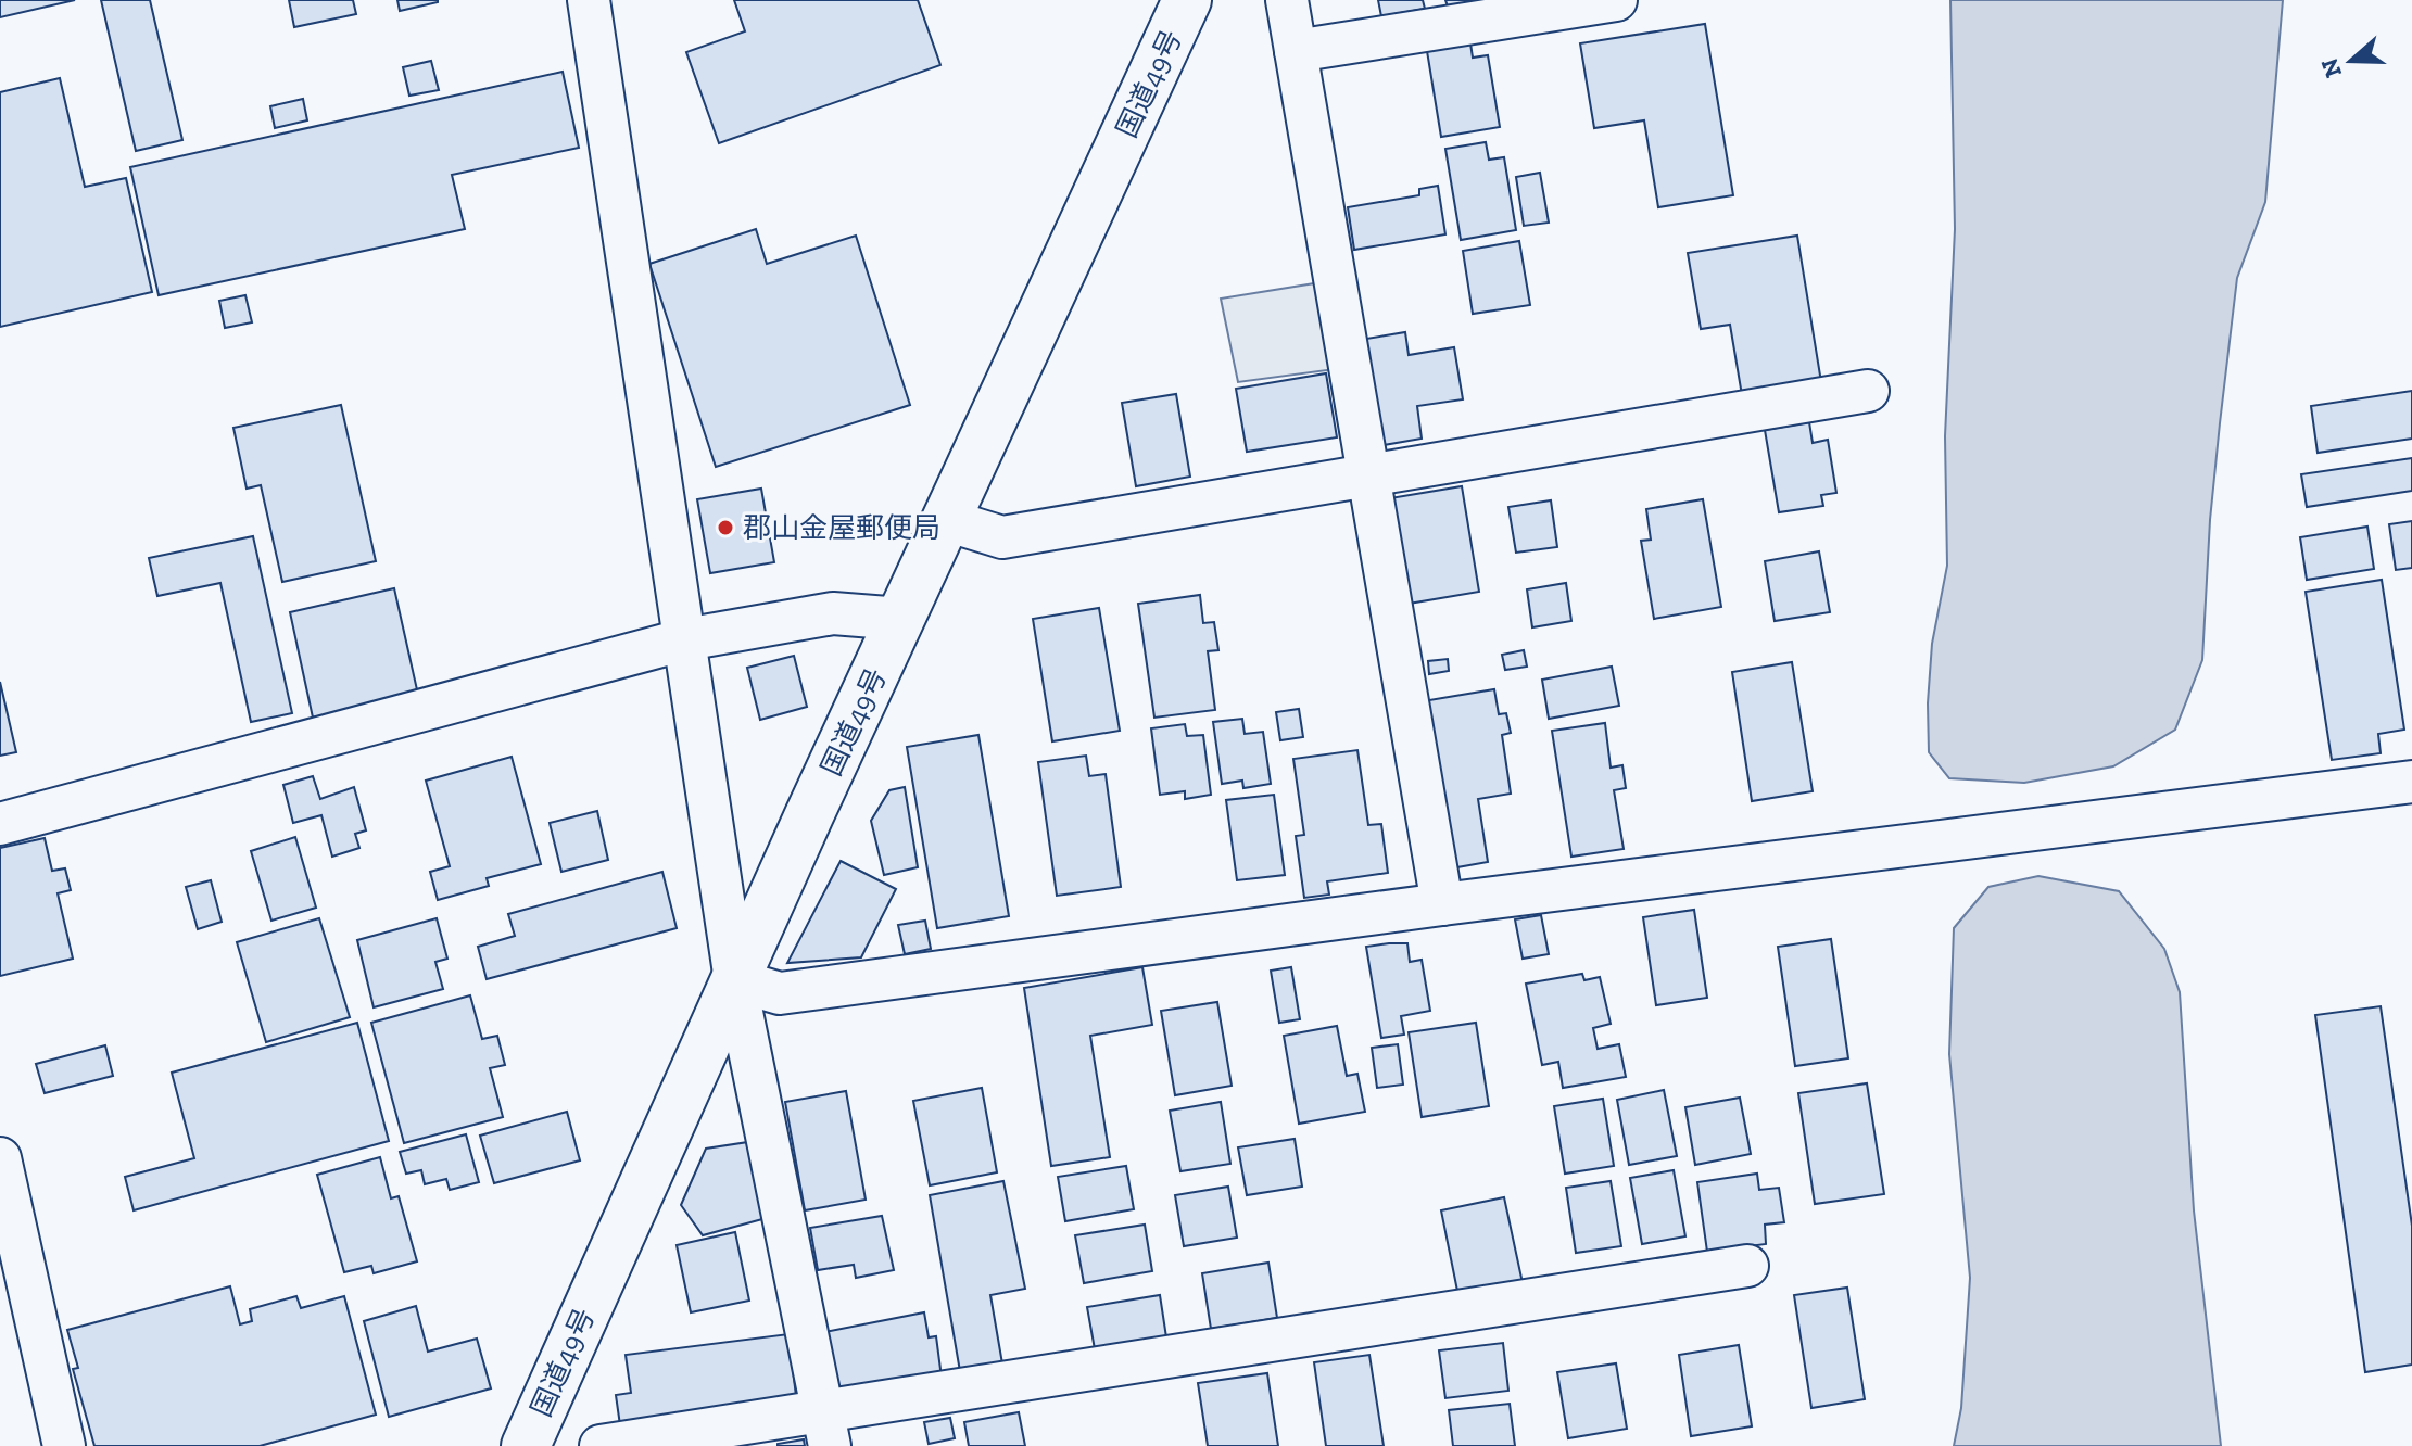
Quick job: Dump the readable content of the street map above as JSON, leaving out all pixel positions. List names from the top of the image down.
{
  "streets": {
    "highway": ["国道49号"]
  },
  "places": ["郡山金屋郵便局"],
  "north": "left"
}
